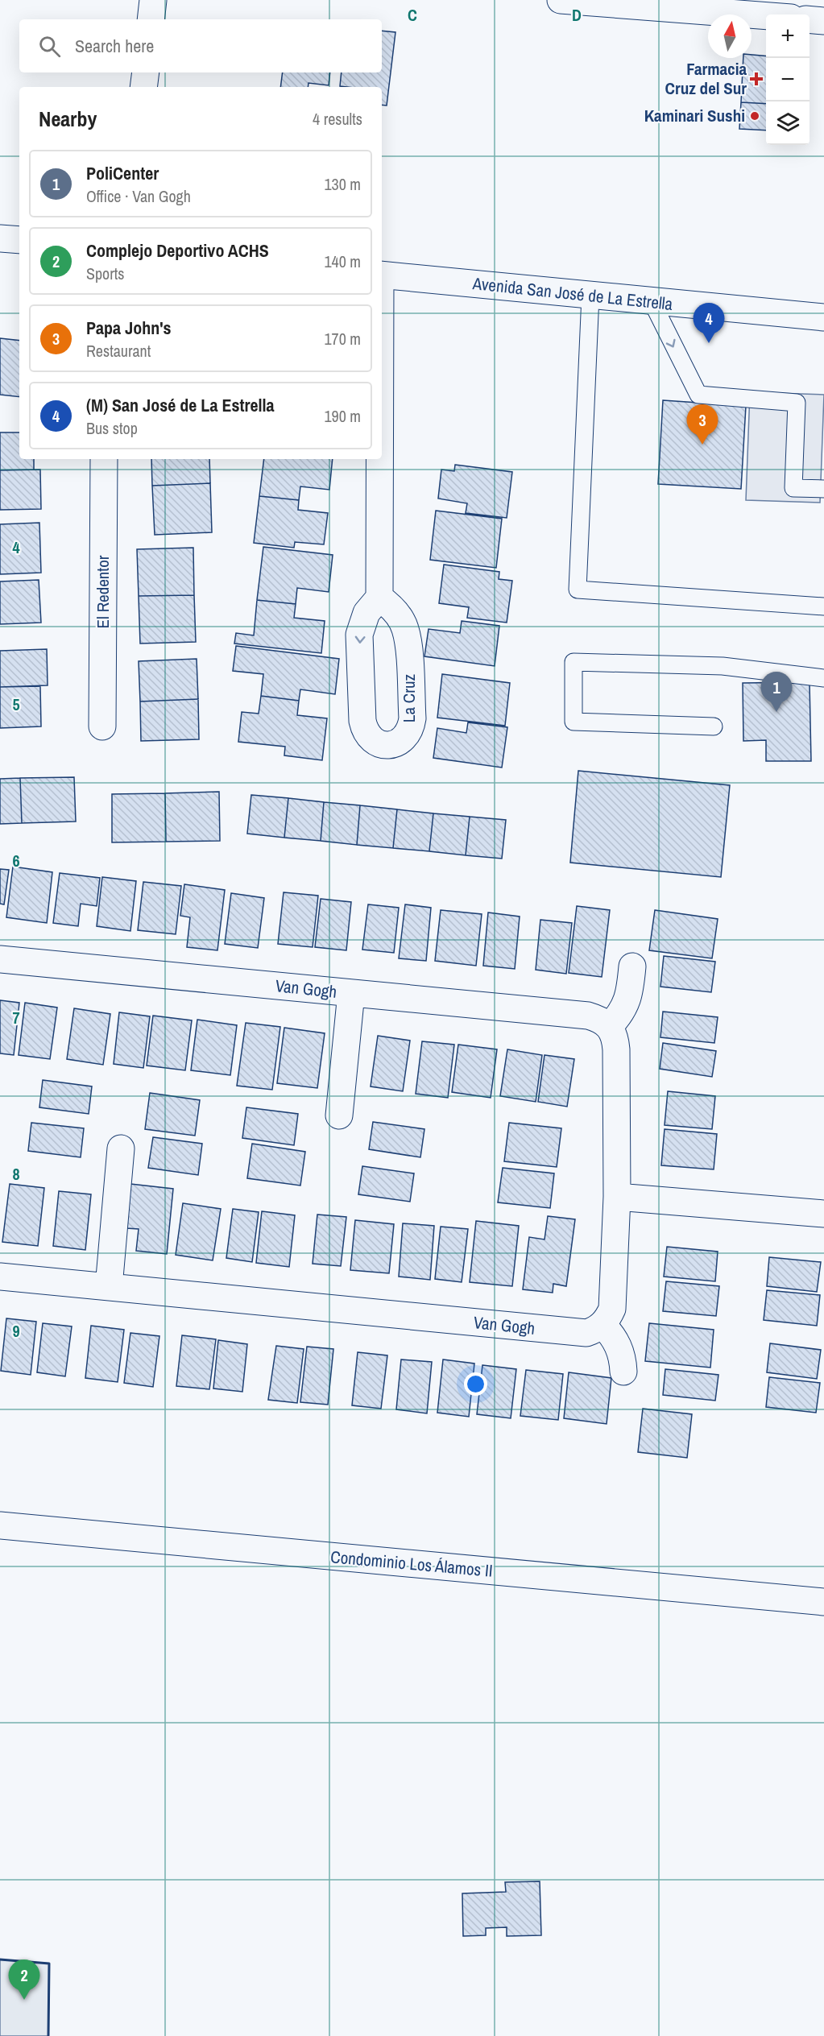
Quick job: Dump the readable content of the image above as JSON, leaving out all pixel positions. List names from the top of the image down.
{
  "streets": {
    "street": [
      "Avenida San José de La Estrella",
      "El Redentor",
      "La Cruz",
      "Van Gogh",
      "Condominio Los Álamos II"
    ]
  },
  "places": {
    "health": ["Farmacia Cruz del Sur"],
    "other": ["Kaminari Sushi"]
  },
  "north": "top",
  "page": {
    "map_buttons": ["+", "−"],
    "search": "Search here",
    "heading": ["Nearby", "4 results"],
    "list": [
      {
        "mark": "1",
        "name": "PoliCenter",
        "note": "Office · Van Gogh",
        "value": "130 m"
      },
      {
        "mark": "2",
        "name": "Complejo Deportivo ACHS",
        "note": "Sports",
        "value": "140 m"
      },
      {
        "mark": "3",
        "name": "Papa John's",
        "note": "Restaurant",
        "value": "170 m"
      },
      {
        "mark": "4",
        "name": "(M) San José de La Estrella",
        "note": "Bus stop",
        "value": "190 m"
      }
    ],
    "pins": [
      "4",
      "3",
      "1",
      "2"
    ]
  },
  "grid": {
    "columns": ["C", "D"],
    "rows": [
      "4",
      "5",
      "6",
      "7",
      "8",
      "9"
    ]
  }
}
